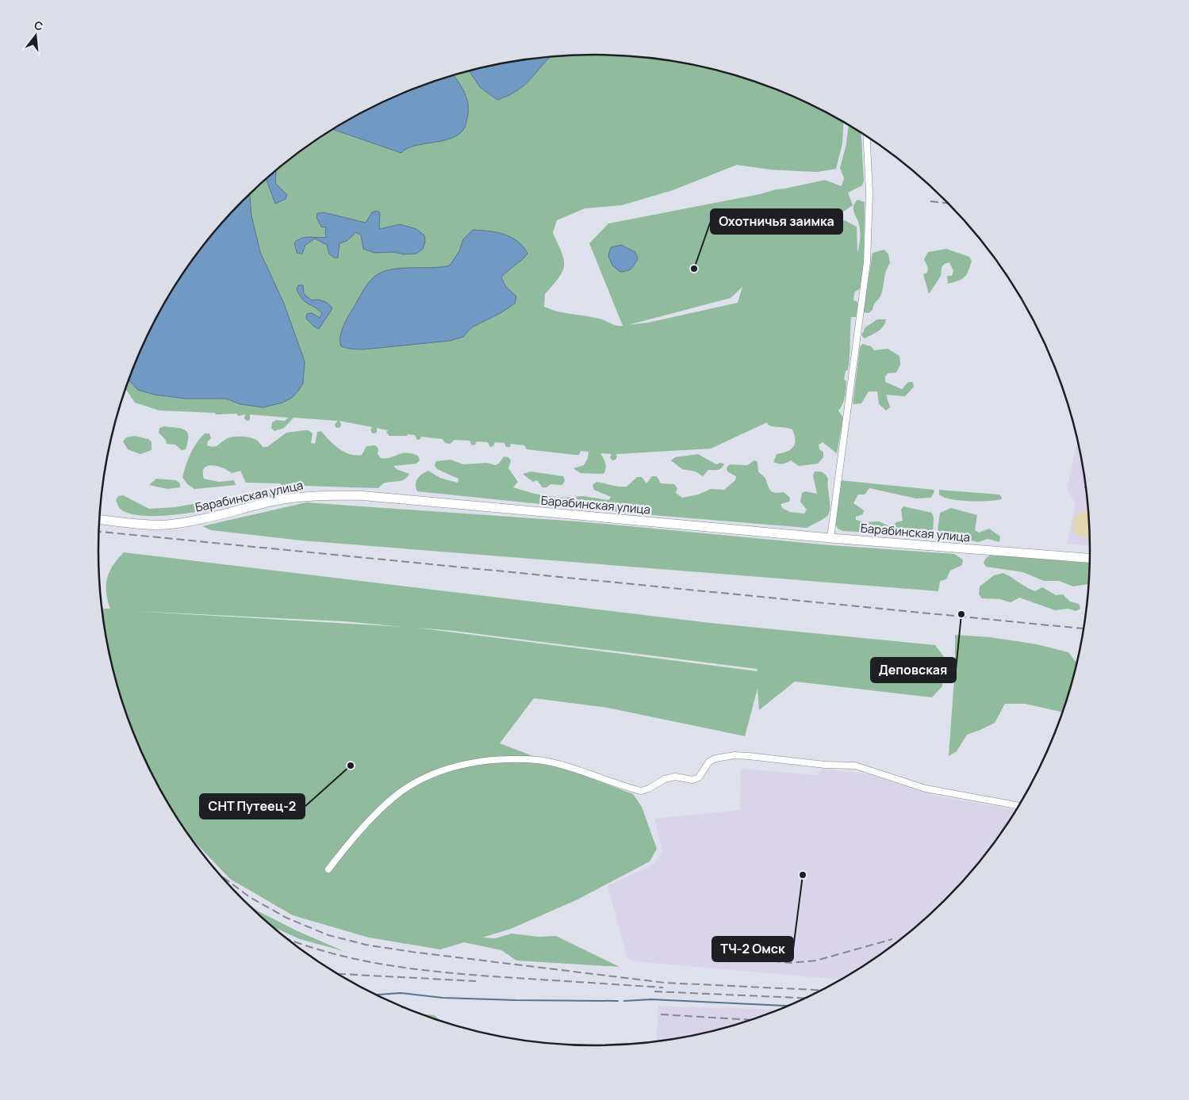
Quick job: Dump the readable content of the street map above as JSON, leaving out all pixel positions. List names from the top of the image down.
{
  "streets": {
    "main road": ["Барабинская улица"]
  },
  "places": [
    "Охотничья заимка",
    "Деповская",
    "СНТ Путеец-2",
    "ТЧ-2 Омск"
  ],
  "north": "top"
}
